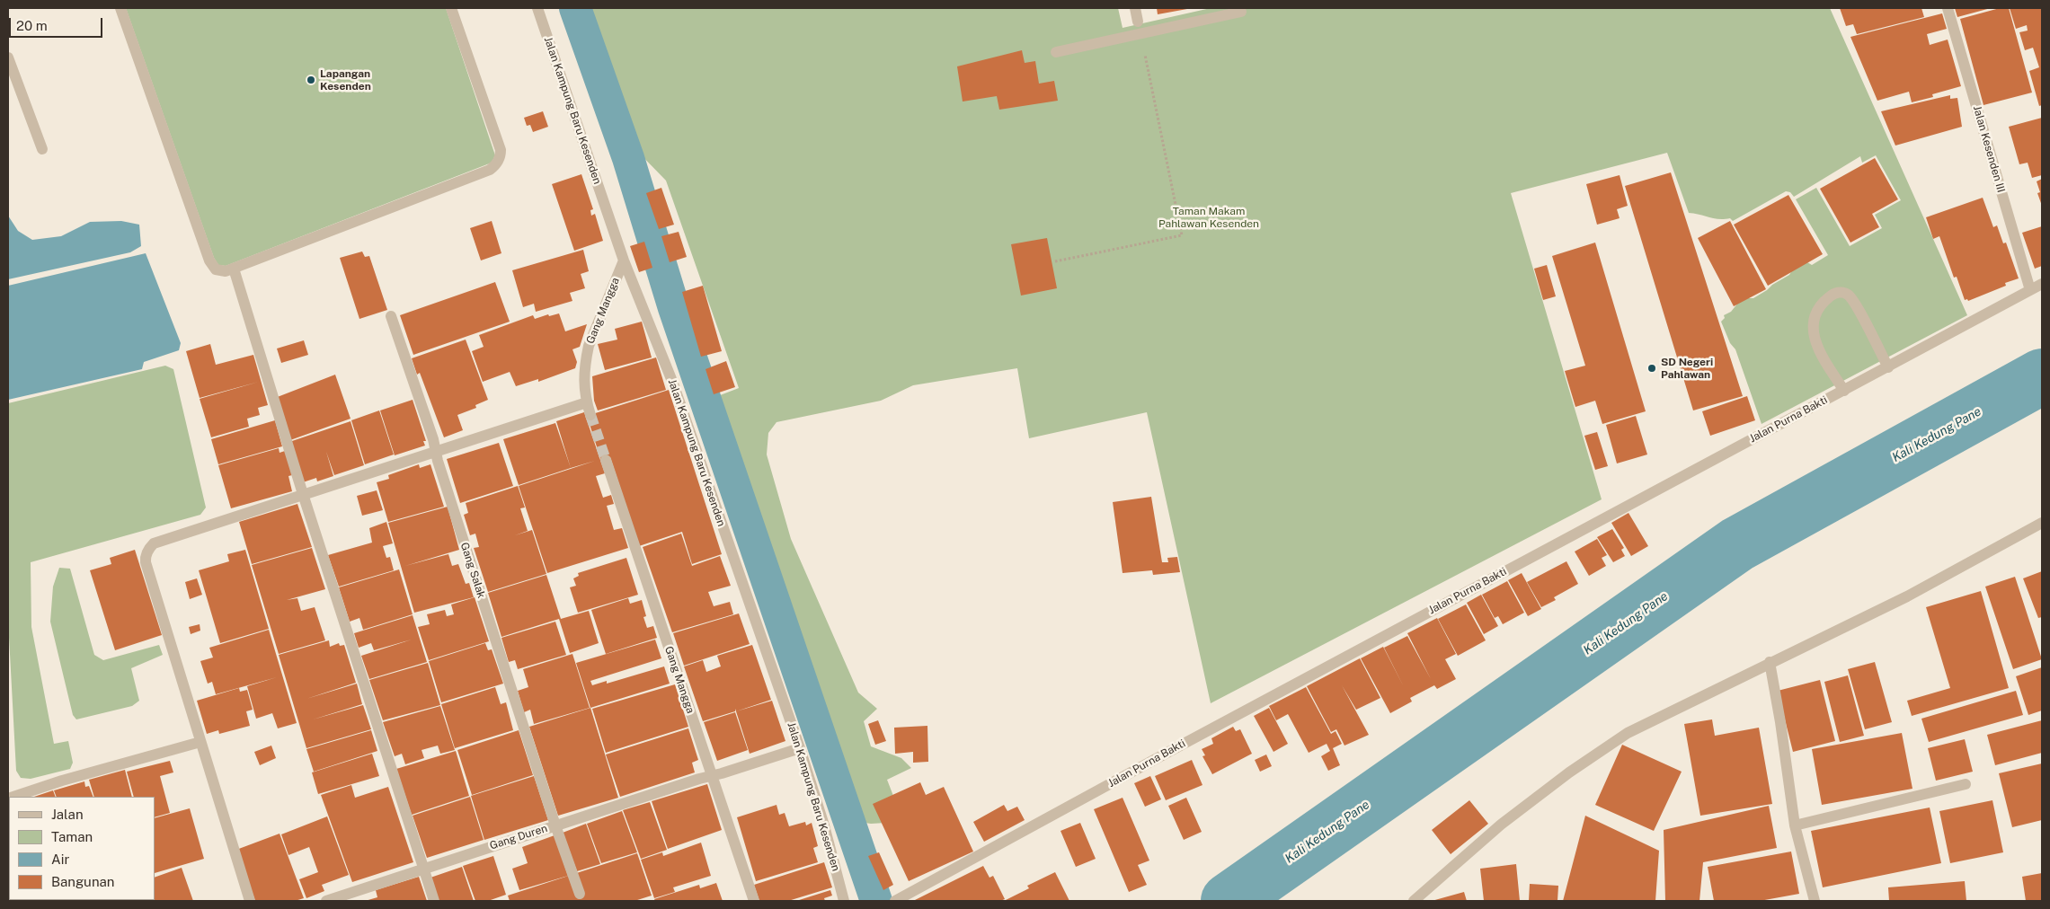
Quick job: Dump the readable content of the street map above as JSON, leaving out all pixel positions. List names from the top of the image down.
{
  "streets": {
    "street": [
      "Jalan Kampung Baru Kesenden",
      "Jalan Kesenden III",
      "Gang Mangga",
      "Jalan Purna Bakti",
      "Gang Salak",
      "Gang Duren"
    ]
  },
  "crossings": [
    ["Jalan Kampung Baru Kesenden", "Gang Mangga"],
    ["Jalan Kampung Baru Kesenden", "Gang Duren"],
    ["Jalan Kesenden III", "Jalan Purna Bakti"],
    ["Gang Mangga", "Gang Duren"],
    ["Gang Salak", "Gang Duren"]
  ],
  "water": ["Kali Kedung Pane"],
  "parks": ["Taman Makam Pahlawan Kesenden"],
  "places": ["Lapangan Kesenden", "SD Negeri Pahlawan"],
  "legend": [
    "Jalan",
    "Taman",
    "Air",
    "Bangunan"
  ],
  "scale_bar": "20 m"
}
